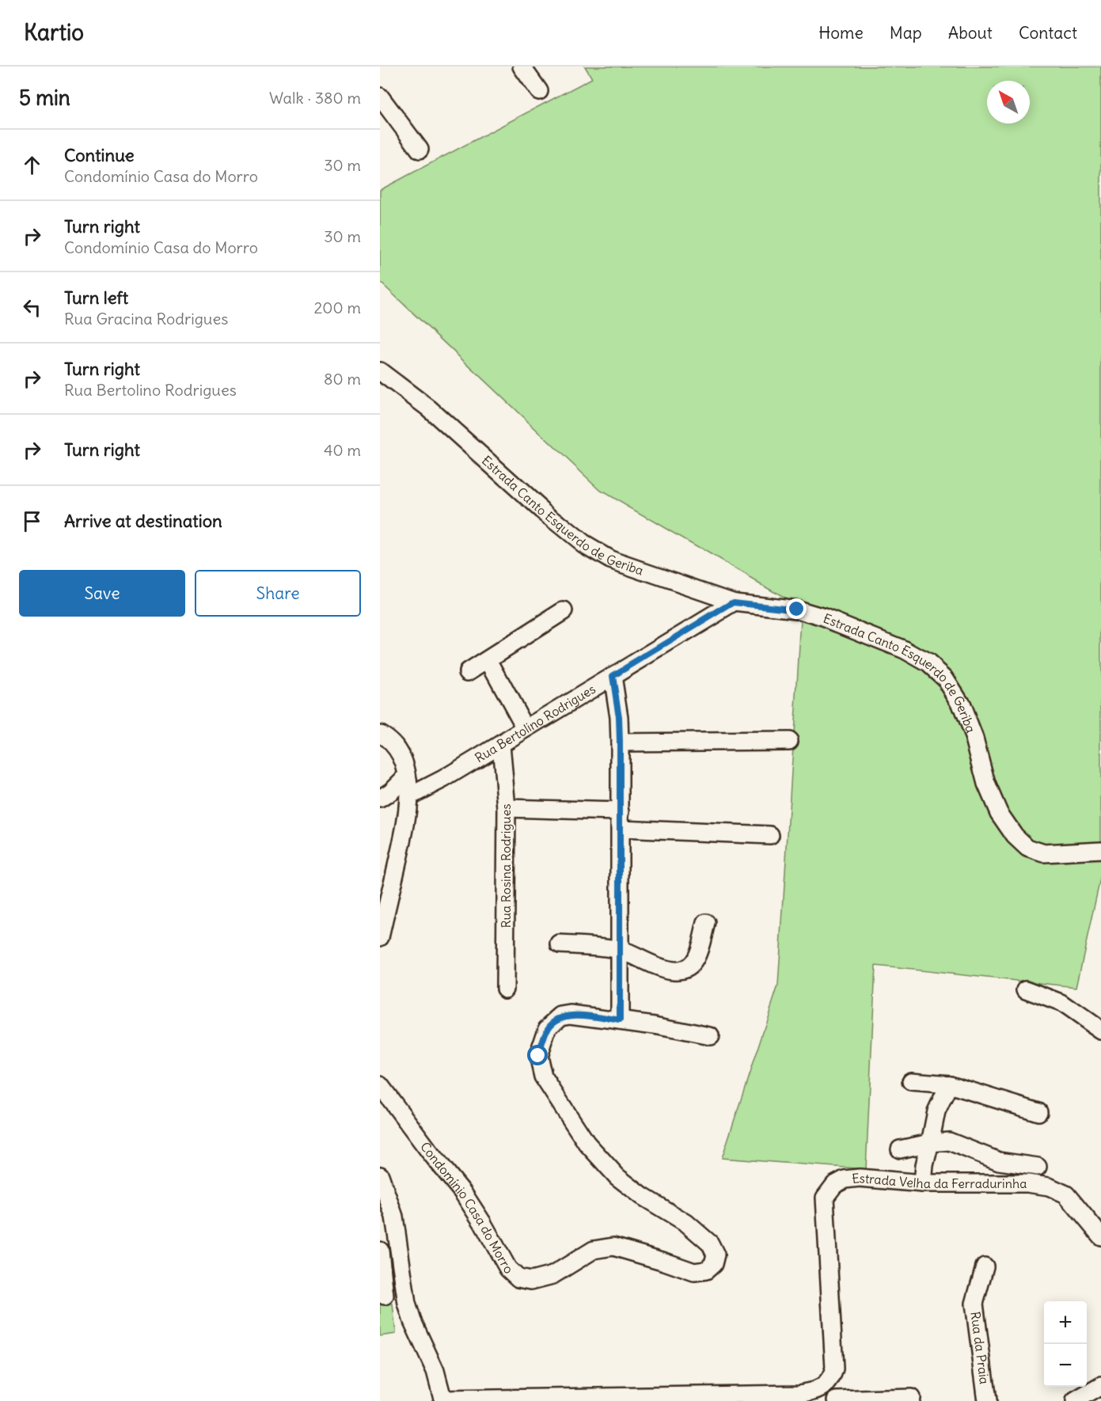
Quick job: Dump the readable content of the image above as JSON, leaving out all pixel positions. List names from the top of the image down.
{
  "streets": {
    "street": [
      "Estrada Canto Esquerdo de Geriba",
      "Rua Bertolino Rodrigues",
      "Rua Rosina Rodrigues",
      "Estrada Velha da Ferradurinha",
      "Condomínio Casa do Morro",
      "Rua da Praia"
    ]
  },
  "crossings": [
    ["Estrada Canto Esquerdo de Geriba", "Rua Bertolino Rodrigues"],
    ["Rua Bertolino Rodrigues", "Rua Rosina Rodrigues"]
  ],
  "north": "top left",
  "page": {
    "header": "Kartio",
    "nav": [
      "Home",
      "Map",
      "About",
      "Contact"
    ],
    "heading": ["5 min", "Walk · 380 m"],
    "list": [
      ["Continue", "Condomínio Casa do Morro", "30 m"],
      ["Turn right", "Condomínio Casa do Morro", "30 m"],
      ["Turn left", "Rua Gracina Rodrigues", "200 m"],
      ["Turn right", "Rua Bertolino Rodrigues", "80 m"],
      ["Turn right", "40 m"],
      "Arrive at destination"
    ],
    "buttons": ["Save", "Share"],
    "map_buttons": ["+", "−"]
  }
}
